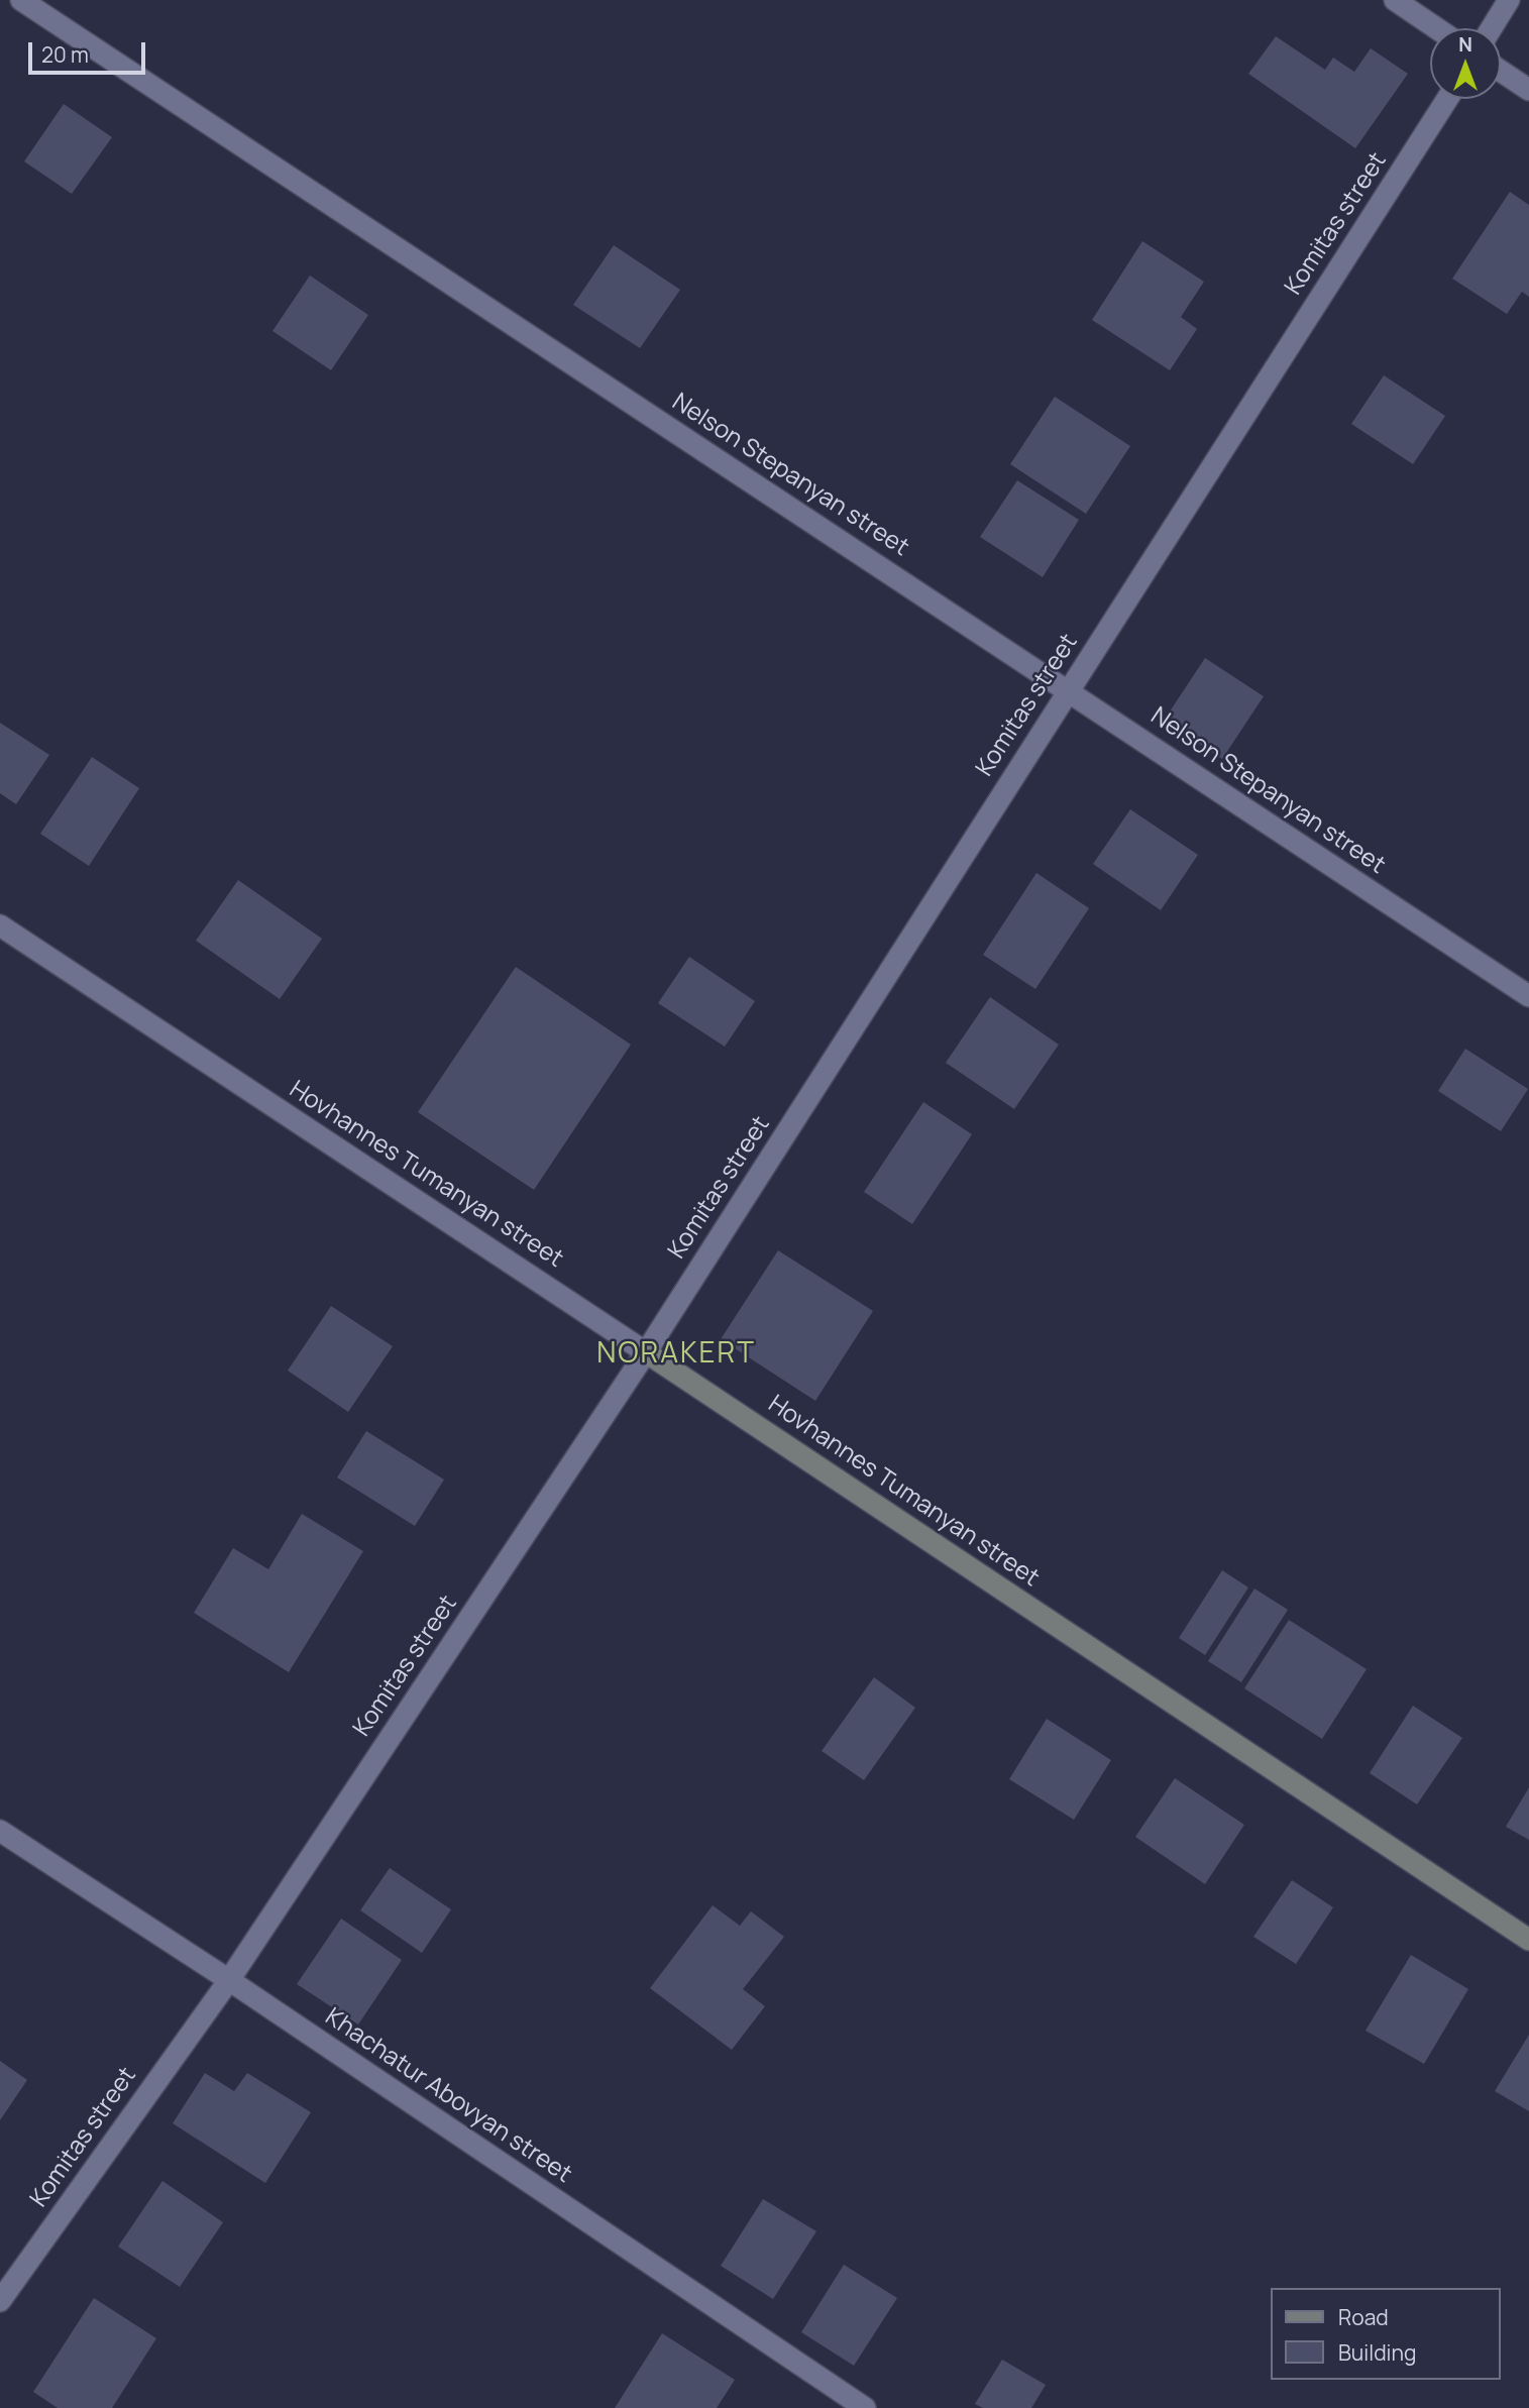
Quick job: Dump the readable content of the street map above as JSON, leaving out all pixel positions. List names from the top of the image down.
{
  "streets": {
    "street": [
      "Komitas street",
      "Nelson Stepanyan street",
      "Hovhannes Tumanyan street",
      "Khachatur Abovyan street"
    ]
  },
  "crossings": [
    ["Komitas street", "Nelson Stepanyan street"],
    ["Komitas street", "Hovhannes Tumanyan street"],
    ["Komitas street", "Khachatur Abovyan street"]
  ],
  "districts": ["NORAKERT"],
  "legend": ["Road", "Building"],
  "scale_bar": "20 m",
  "north": "top"
}
